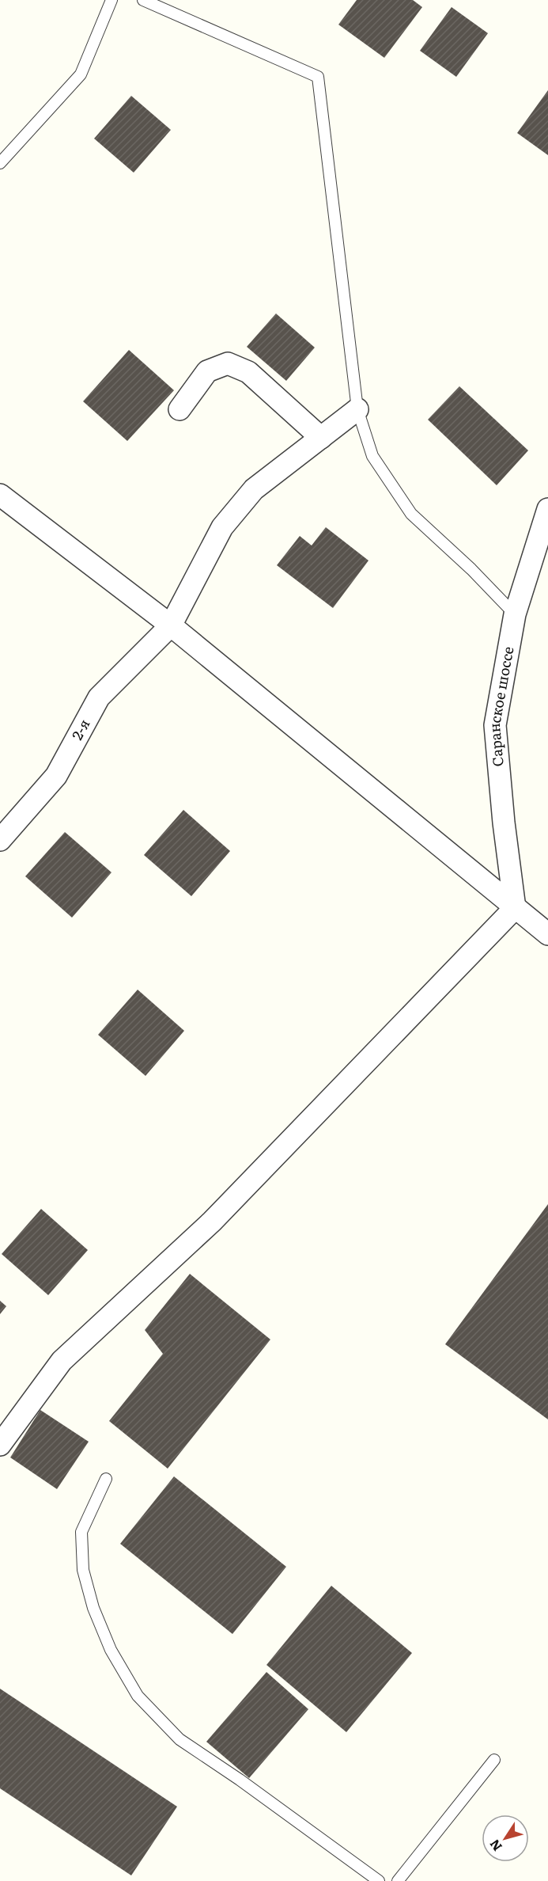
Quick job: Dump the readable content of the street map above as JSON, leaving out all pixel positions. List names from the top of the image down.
{
  "streets": {
    "street": ["Саранское шоссе", "2-я"]
  },
  "north": "bottom left"
}
